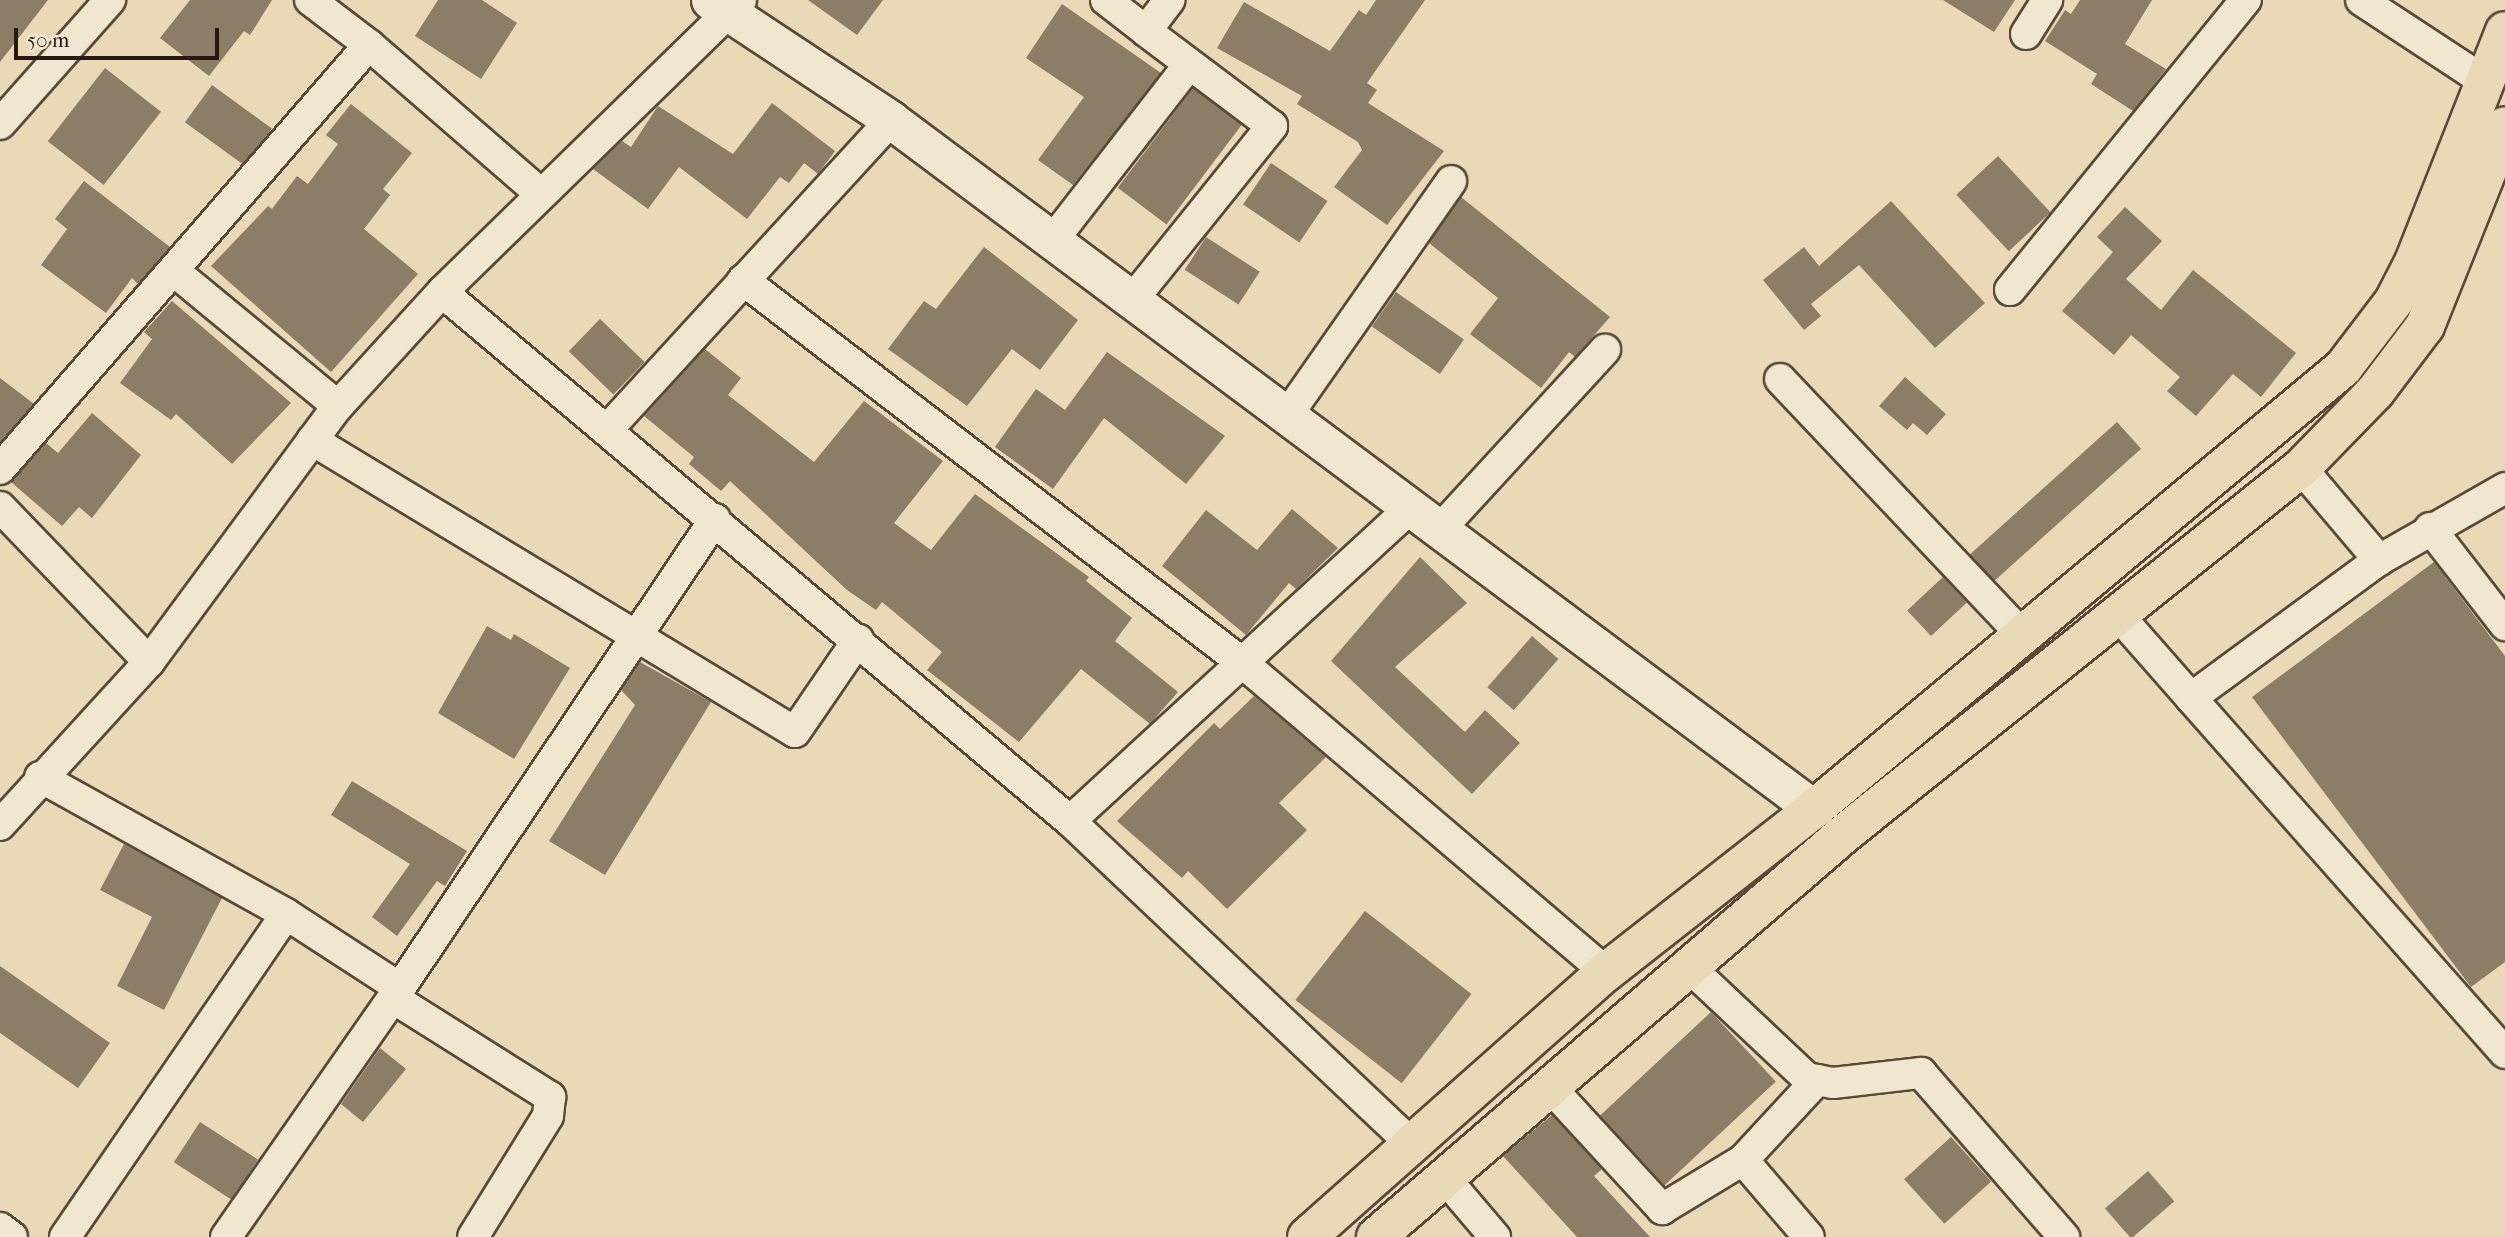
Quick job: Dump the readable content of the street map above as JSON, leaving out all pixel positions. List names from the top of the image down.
{
  "scale_bar": "50 m"
}
